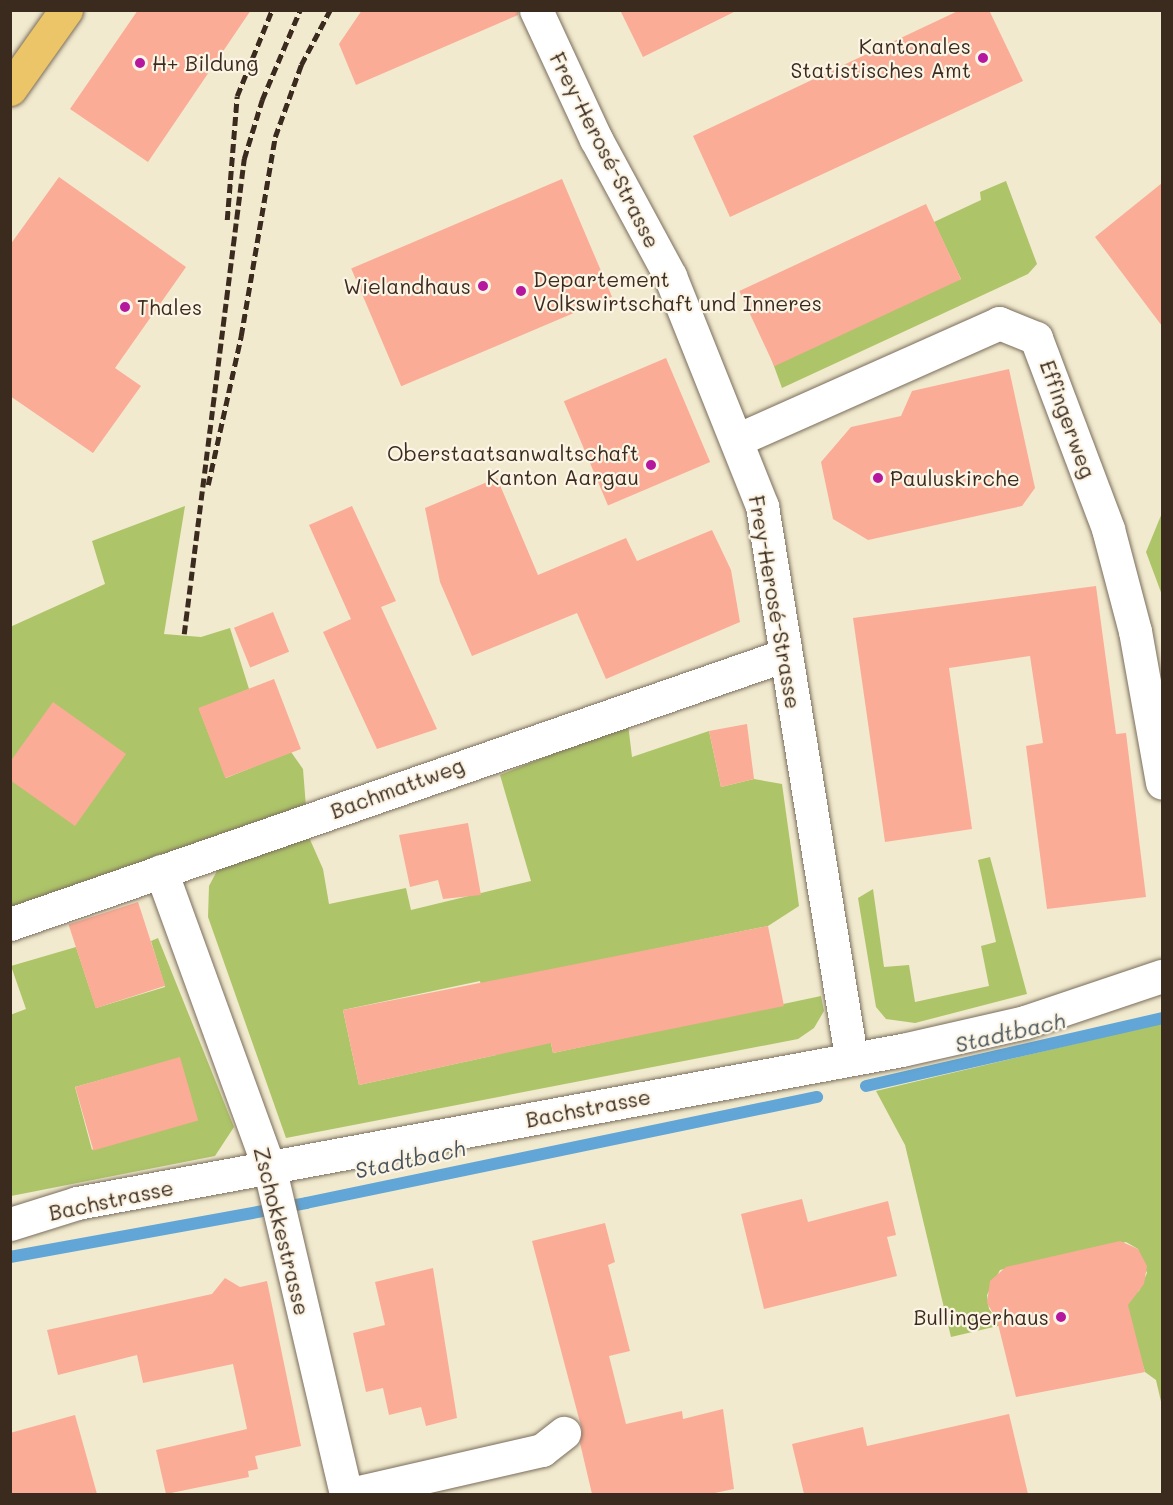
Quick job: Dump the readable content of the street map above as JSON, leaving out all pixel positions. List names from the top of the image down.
{
  "streets": {
    "street": [
      "Frey-Herosé-Strasse",
      "Effingerweg",
      "Bachmattweg",
      "Bachstrasse",
      "Zschokkestrasse"
    ]
  },
  "crossings": [
    ["Frey-Herosé-Strasse", "Effingerweg"],
    ["Frey-Herosé-Strasse", "Bachmattweg"],
    ["Frey-Herosé-Strasse", "Bachstrasse"],
    ["Bachmattweg", "Zschokkestrasse"],
    ["Bachstrasse", "Zschokkestrasse"]
  ],
  "water": ["Stadtbach"],
  "places": [
    "Kantonales Statistisches Amt",
    "H+ Bildung",
    "Wielandhaus",
    "Departement Volkswirtschaft und Inneres",
    "Thales",
    "Oberstaatsanwaltschaft Kanton Aargau",
    "Pauluskirche",
    "Bullingerhaus"
  ]
}
